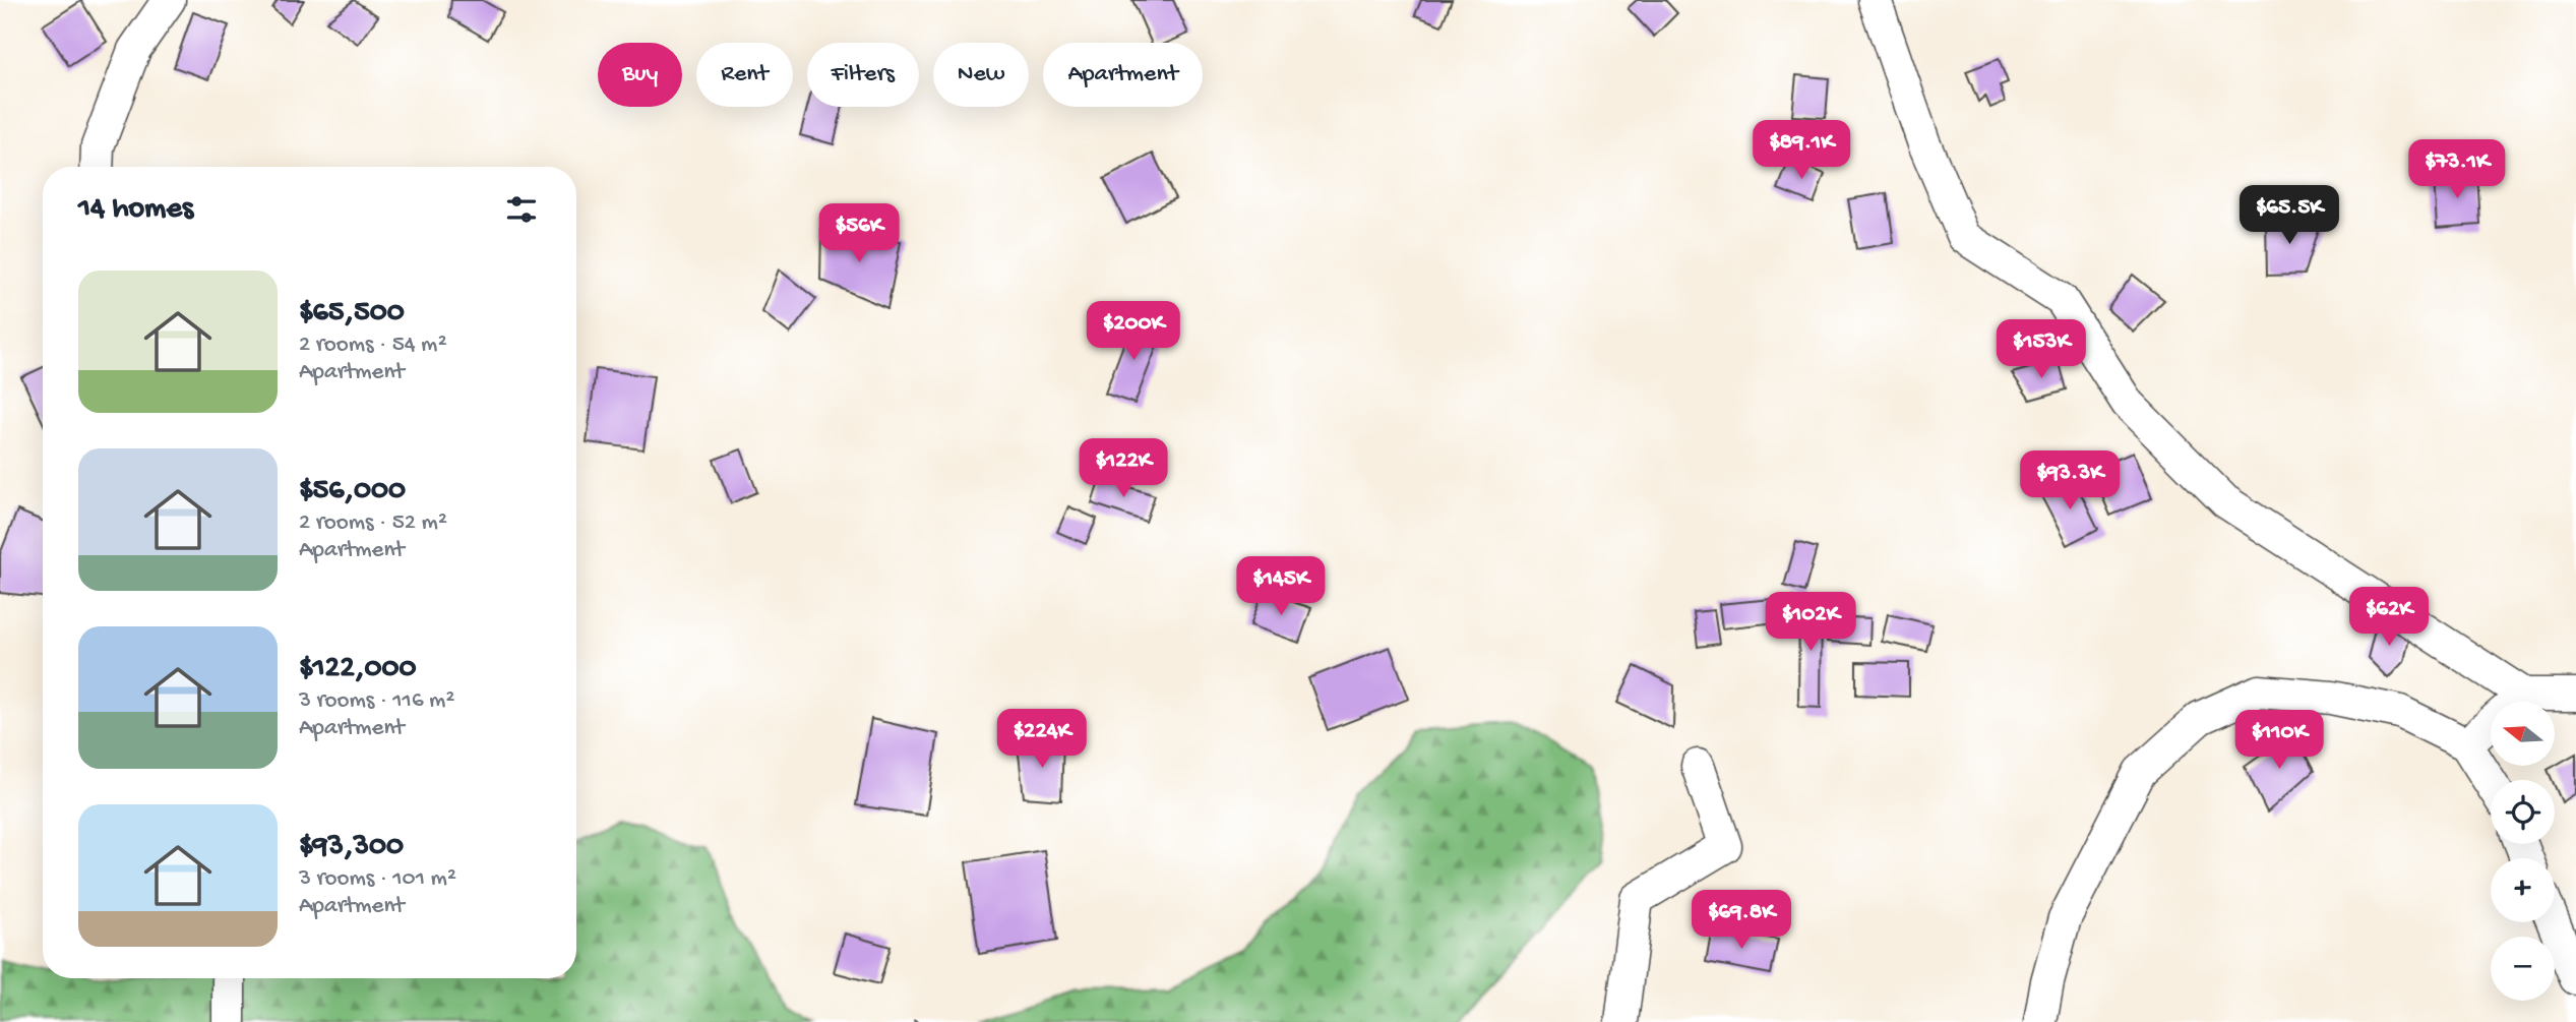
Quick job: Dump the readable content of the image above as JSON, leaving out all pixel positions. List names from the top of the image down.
{
  "north": "left",
  "page": {
    "chip": [
      "Buy",
      "Rent",
      "Filters",
      "New",
      "Apartment"
    ],
    "price": [
      "$89.1K",
      "$73.1K",
      "$65.5K",
      "$56K",
      "$200K",
      "$153K",
      "$122K",
      "$93.3K",
      "$145K",
      "$62K",
      "$102K",
      "$224K",
      "$110K",
      "$69.8K"
    ],
    "heading": "14 homes",
    "list": [
      {
        "name": "$65,500",
        "note": "2 rooms · 54 m² · Apartment"
      },
      {
        "name": "$56,000",
        "note": "2 rooms · 52 m² · Apartment"
      },
      {
        "name": "$122,000",
        "note": "3 rooms · 116 m² · Apartment"
      },
      {
        "name": "$93,300",
        "note": "3 rooms · 101 m² · Apartment"
      }
    ],
    "map_buttons": ["+", "−"]
  }
}
